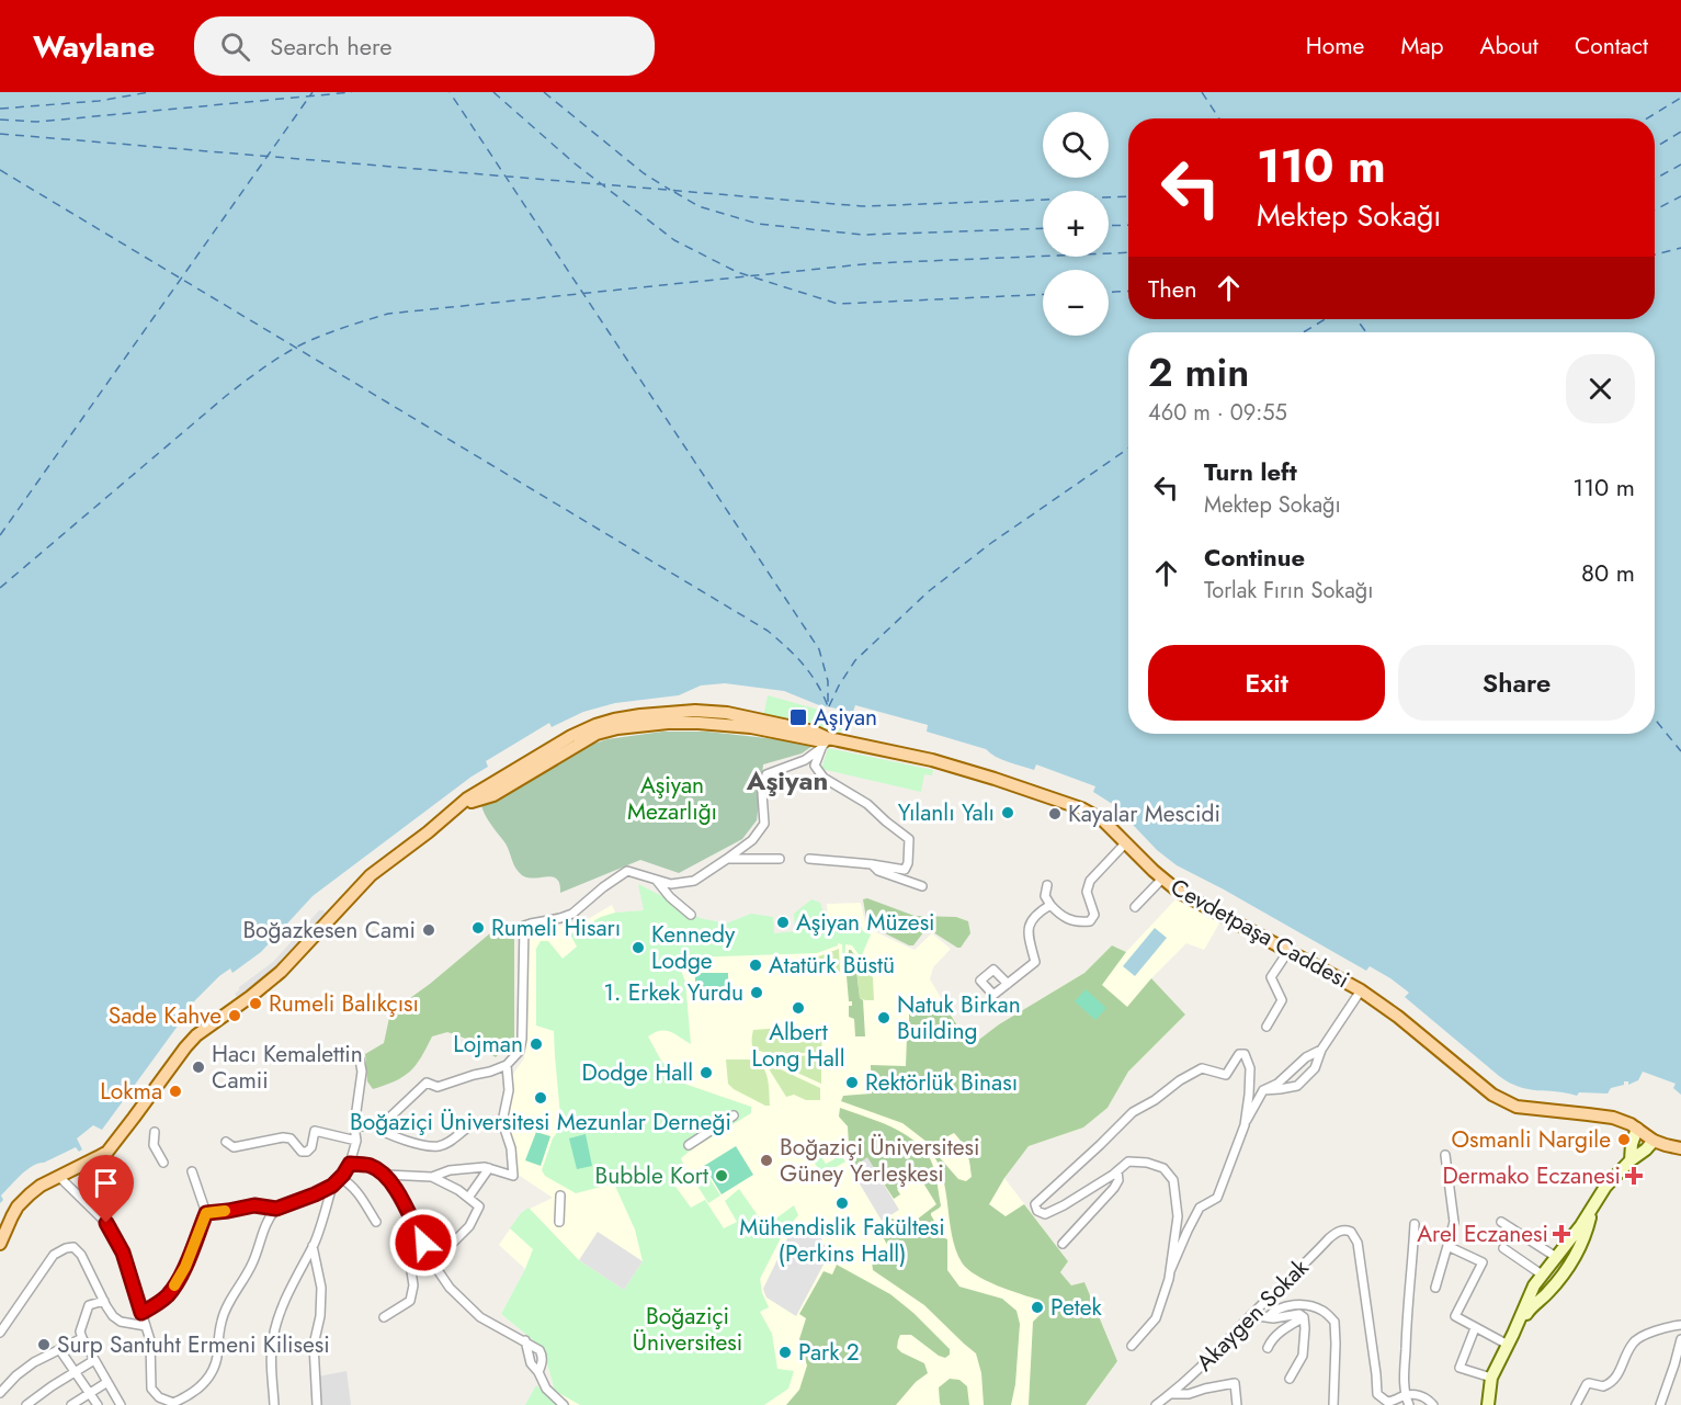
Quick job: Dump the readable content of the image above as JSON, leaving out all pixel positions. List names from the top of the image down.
{
  "streets": {
    "main road": ["Cevdetpaşa Caddesi"],
    "street": ["Akaygen Sokak"]
  },
  "districts": ["Aşiyan"],
  "parks": ["Aşiyan Mezarlığı", "Boğaziçi Üniversitesi"],
  "places": {
    "transit": ["Aşiyan"],
    "other": [
      "Yılanlı Yalı",
      "Kayalar Mescidi",
      "Aşiyan Müzesi",
      "Rumeli Hisarı",
      "Boğazkesen Cami",
      "Kennedy Lodge",
      "Atatürk Büstü",
      "1. Erkek Yurdu",
      "Rumeli Balıkçısı",
      "Albert Long Hall",
      "Sade Kahve",
      "Natuk Birkan Building",
      "Lojman",
      "Hacı Kemalettin Camii",
      "Dodge Hall",
      "Rektörlük Binası",
      "Lokma",
      "Boğaziçi Üniversitesi Mezunlar Derneği",
      "Osmanli Nargile",
      "Boğaziçi Üniversitesi Güney Yerleşkesi",
      "Bubble Kort",
      "Mühendislik Fakültesi (Perkins Hall)",
      "Petek",
      "Surp Santuht Ermeni Kilisesi",
      "Park 2"
    ],
    "health": ["Dermako Eczanesi", "Arel Eczanesi"]
  },
  "page": {
    "header": "Waylane",
    "search": "Search here",
    "nav": [
      "Home",
      "Map",
      "About",
      "Contact"
    ],
    "map_buttons": ["+", "−"],
    "turn": ["110 m", "Mektep Sokağı"],
    "then": "Then",
    "heading": ["2 min", "460 m · 09:55"],
    "list": [
      {
        "name": "Turn left",
        "note": "Mektep Sokağı",
        "value": "110 m"
      },
      {
        "name": "Continue",
        "note": "Torlak Fırın Sokağı",
        "value": "80 m"
      }
    ],
    "buttons": ["Exit", "Share"]
  }
}
